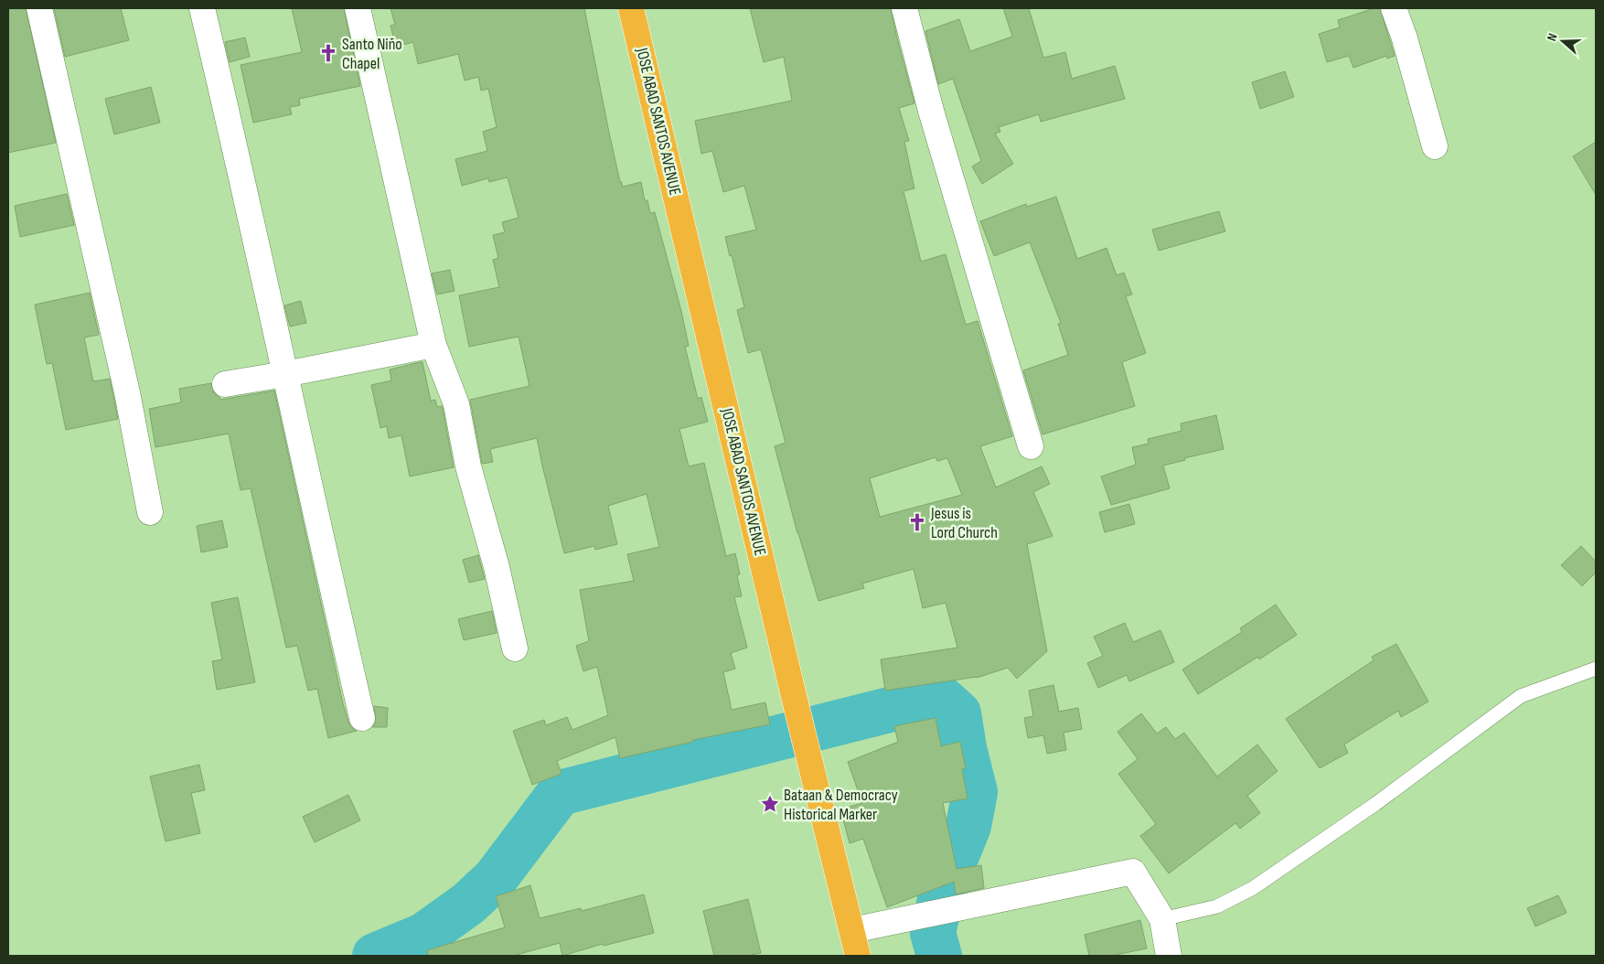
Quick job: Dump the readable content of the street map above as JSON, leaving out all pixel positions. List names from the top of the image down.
{
  "streets": {
    "highway": ["JOSE ABAD SANTOS AVENUE"]
  },
  "places": {
    "church": ["Santo Niño Chapel", "Jesus is Lord Church"],
    "place": ["Bataan & Democracy Historical Marker"]
  },
  "north": "left"
}
